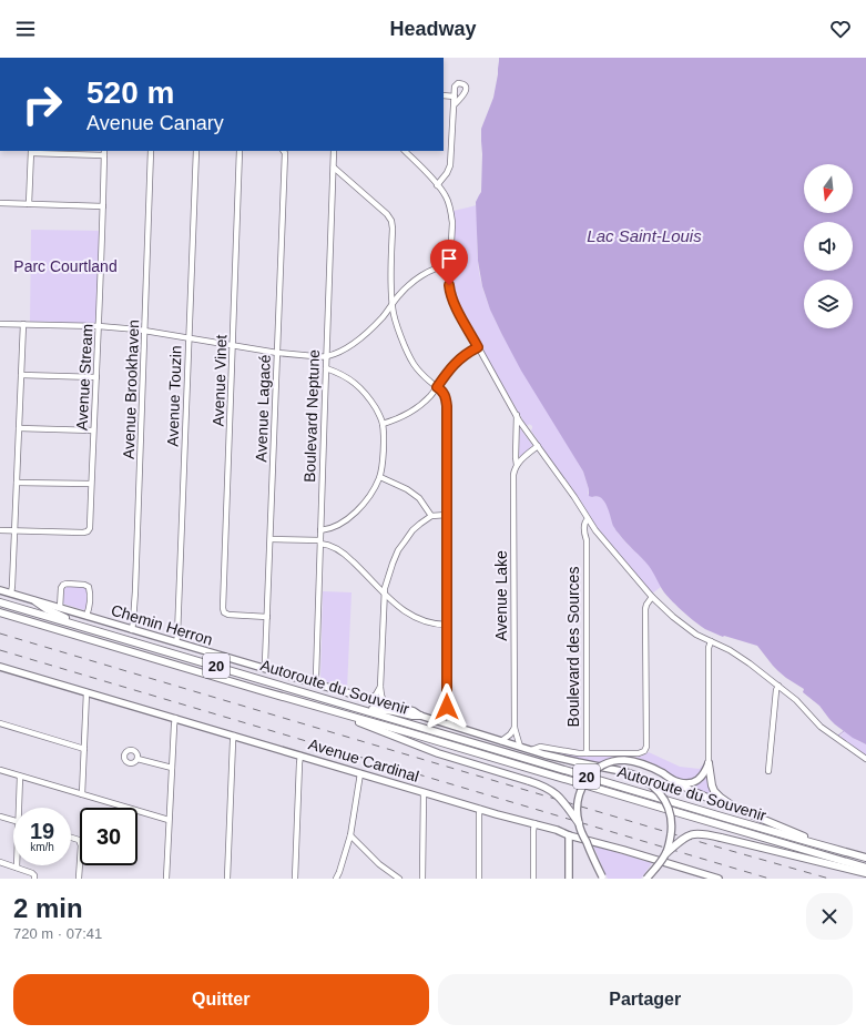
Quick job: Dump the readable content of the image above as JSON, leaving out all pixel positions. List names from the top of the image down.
{
  "streets": {
    "highway": ["20", "Autoroute du Souvenir"],
    "main road": ["Chemin Herron", "Avenue Cardinal"],
    "street": [
      "Avenue Stream",
      "Avenue Vinet",
      "Avenue Brookhaven",
      "Avenue Touzin",
      "Avenue Lagacé",
      "Boulevard Neptune",
      "Avenue Lake",
      "Boulevard des Sources"
    ]
  },
  "crossings": [
    ["Avenue Vinet", "Avenue Lagacé"],
    ["Avenue Brookhaven", "Chemin Herron"],
    ["Avenue Touzin", "Chemin Herron"],
    ["Avenue Lagacé", "Chemin Herron"],
    ["Boulevard Neptune", "Chemin Herron"],
    ["Avenue Lake", "Chemin Herron"]
  ],
  "water": ["Lac Saint-Louis"],
  "parks": ["Parc Courtland"],
  "north": "bottom",
  "page": {
    "header": "Headway",
    "turn": ["520 m", "Avenue Canary"],
    "speed": "19 km/h",
    "limit": "30",
    "heading": ["2 min", "720 m · 07:41"],
    "buttons": ["Quitter", "Partager"]
  }
}
